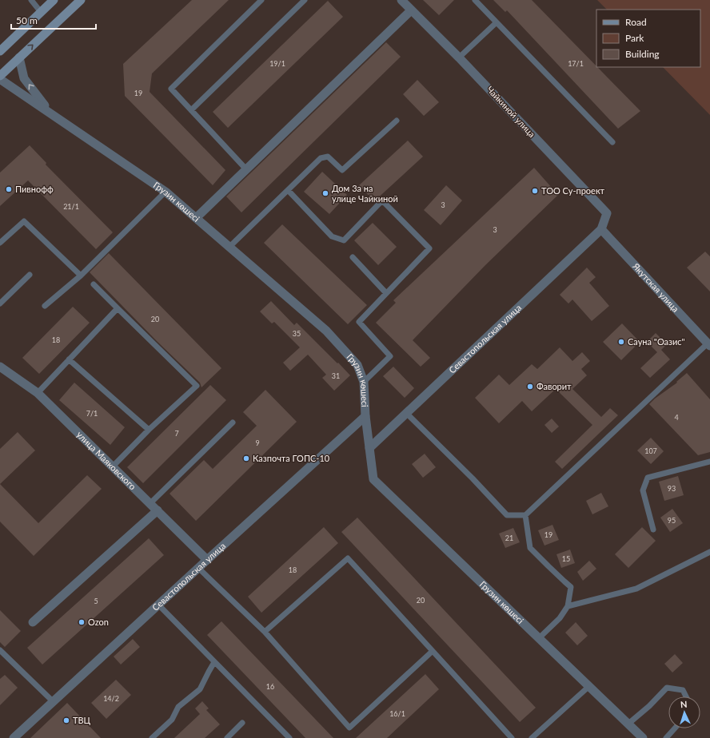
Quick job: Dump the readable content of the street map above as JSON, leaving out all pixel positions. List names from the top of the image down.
{
  "streets": {
    "street": [
      "Чайкиной улица",
      "Грузин көшесі",
      "Якутская улица",
      "Севастопольская улица",
      "улица Маяковского"
    ]
  },
  "crossings": [
    ["Чайкиной улица", "Якутская улица"],
    ["Чайкиной улица", "Севастопольская улица"],
    ["Грузин көшесі", "Севастопольская улица"],
    ["Якутская улица", "Севастопольская улица"],
    ["Севастопольская улица", "улица Маяковского"]
  ],
  "places": [
    "Пивнофф",
    "ТОО Су-проект",
    "Дом 3а на улице Чайкиной",
    "Сауна \"Оазис\"",
    "Фаворит",
    "Казпочта ГОПС-10",
    "Ozon",
    "ТВЦ"
  ],
  "house_numbers": [
    "19/1",
    "17/1",
    "19",
    "3",
    "21/1",
    "3",
    "20",
    "35",
    "18",
    "31",
    "7/1",
    "4",
    "7",
    "9",
    "107",
    "93",
    "95",
    "19",
    "21",
    "15",
    "18",
    "20",
    "5",
    "16",
    "14/2",
    "16/1"
  ],
  "legend": ["Road", "Park", "Building"],
  "scale_bar": "50 m",
  "north": "top"
}
